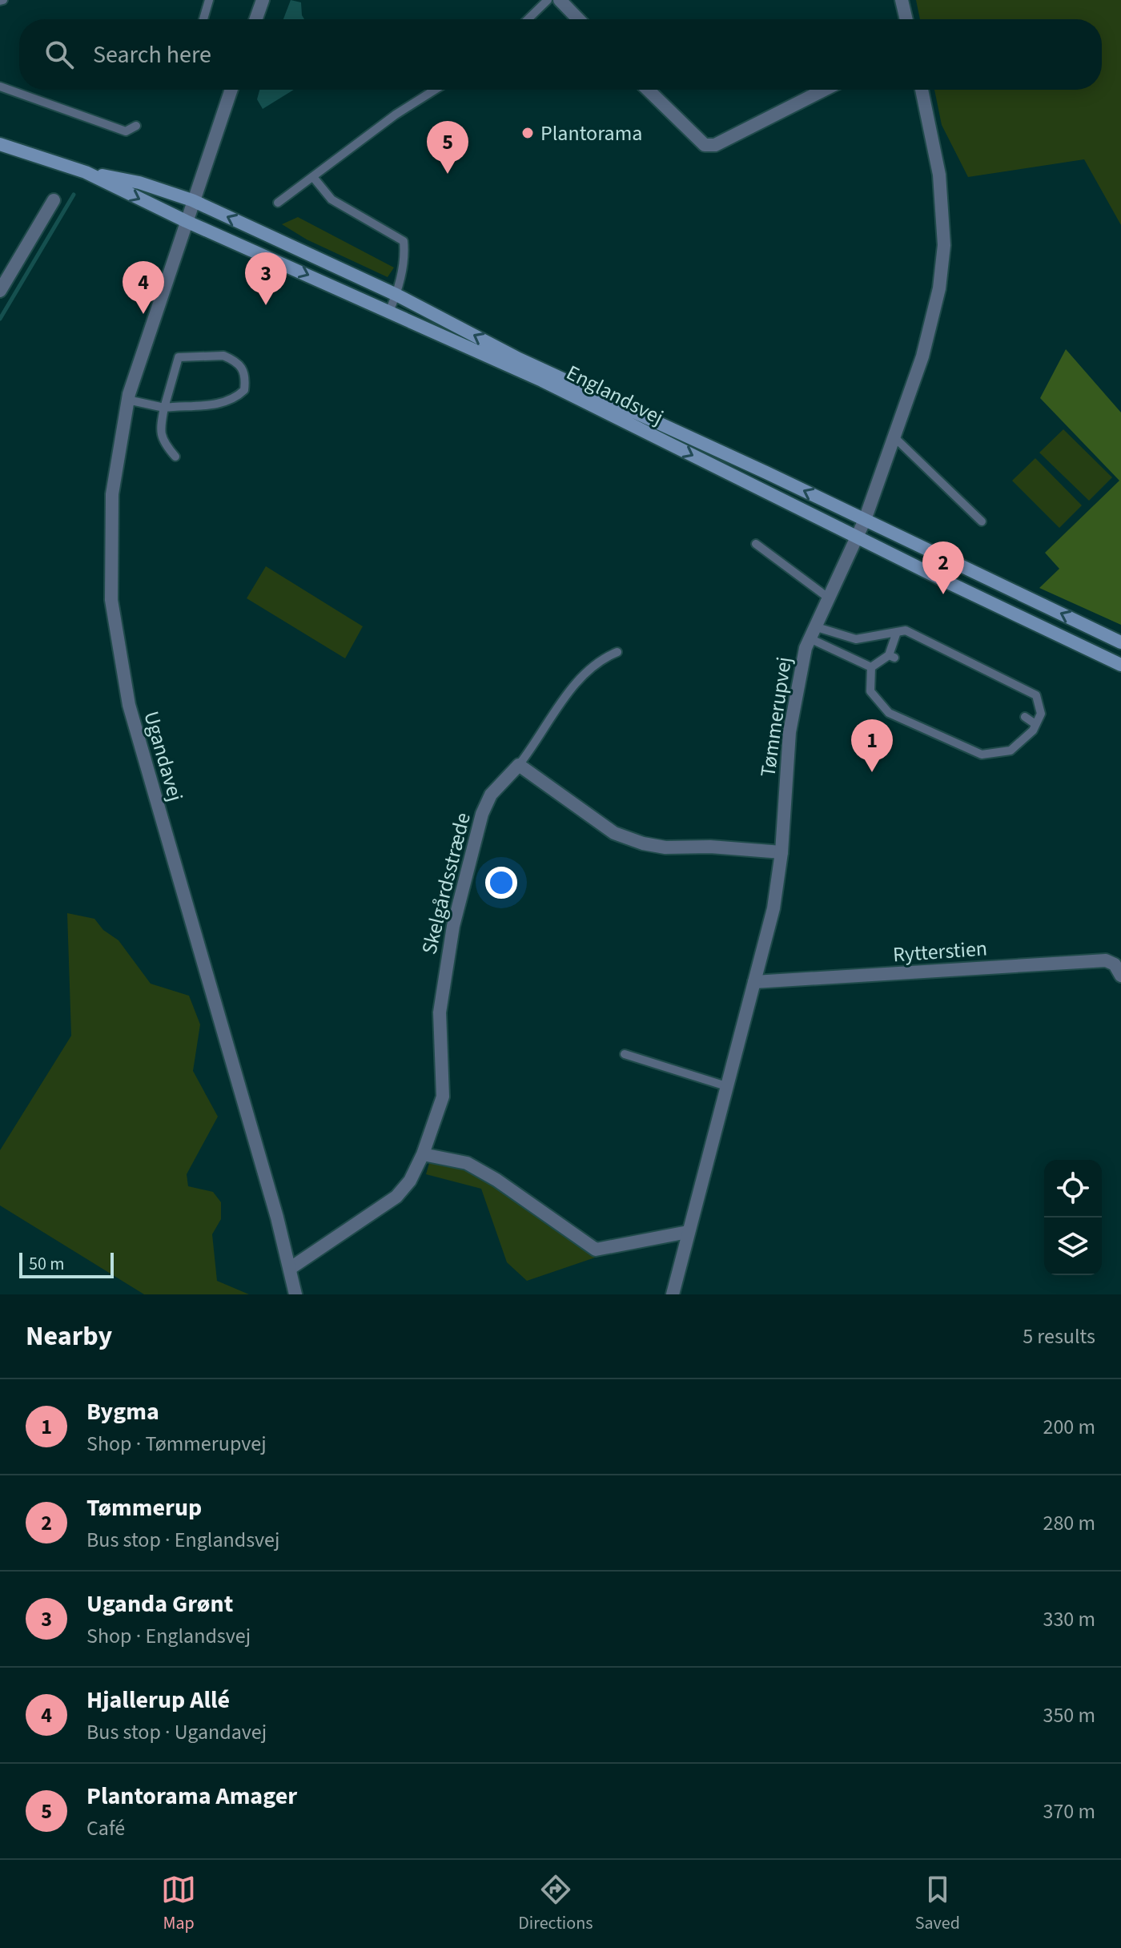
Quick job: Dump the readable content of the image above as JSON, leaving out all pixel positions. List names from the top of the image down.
{
  "streets": {
    "main road": ["Englandsvej"],
    "street": [
      "Tømmerupvej",
      "Ugandavej",
      "Skelgårdsstræde",
      "Rytterstien"
    ]
  },
  "crossings": [
    ["Englandsvej", "Tømmerupvej"],
    ["Englandsvej", "Ugandavej"],
    ["Tømmerupvej", "Rytterstien"],
    ["Ugandavej", "Skelgårdsstræde"]
  ],
  "places": ["Plantorama"],
  "scale_bar": "50 m",
  "page": {
    "search": "Search here",
    "pins": [
      "5",
      "3",
      "4",
      "2",
      "1"
    ],
    "scale": "50 m",
    "heading": ["Nearby", "5 results"],
    "list": [
      {
        "mark": "1",
        "name": "Bygma",
        "note": "Shop · Tømmerupvej",
        "value": "200 m"
      },
      {
        "mark": "2",
        "name": "Tømmerup",
        "note": "Bus stop · Englandsvej",
        "value": "280 m"
      },
      {
        "mark": "3",
        "name": "Uganda Grønt",
        "note": "Shop · Englandsvej",
        "value": "330 m"
      },
      {
        "mark": "4",
        "name": "Hjallerup Allé",
        "note": "Bus stop · Ugandavej",
        "value": "350 m"
      },
      {
        "mark": "5",
        "name": "Plantorama Amager",
        "note": "Café",
        "value": "370 m"
      }
    ],
    "nav": ["Map", "Directions", "Saved"]
  }
}
